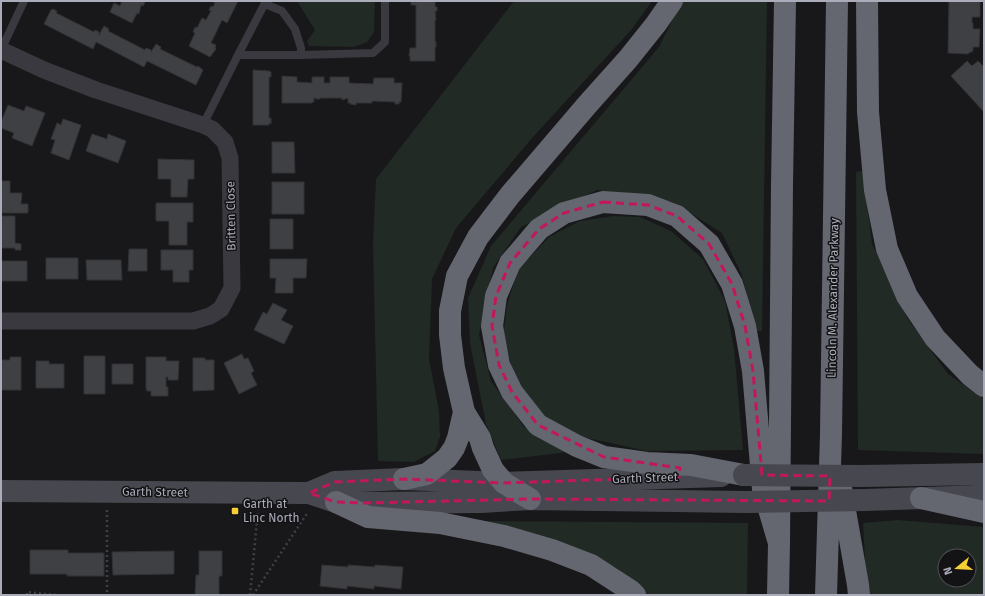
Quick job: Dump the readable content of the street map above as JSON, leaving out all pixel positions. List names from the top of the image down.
{
  "streets": {
    "highway": ["Lincoln M. Alexander Parkway"],
    "main road": ["Garth Street"],
    "street": ["Britten Close"]
  },
  "places": {
    "transit": ["Garth at Linc North"]
  },
  "north": "left"
}
